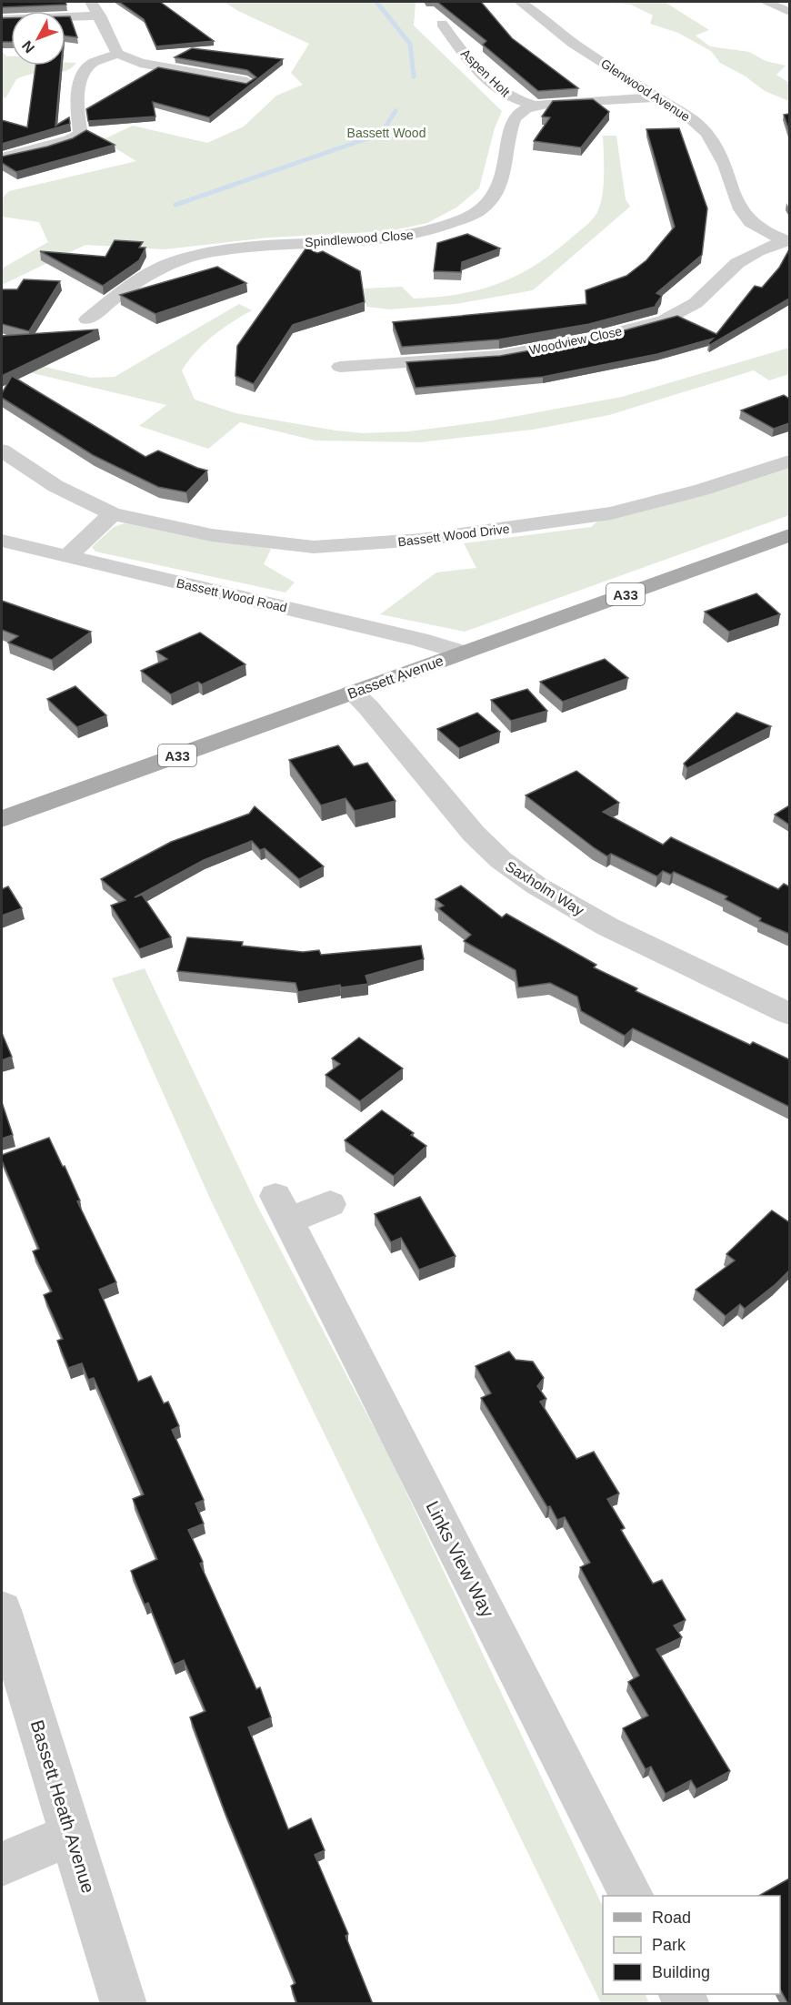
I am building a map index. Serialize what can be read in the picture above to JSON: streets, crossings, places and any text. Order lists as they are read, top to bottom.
{
  "streets": {
    "main road": ["A33", "Bassett Avenue"],
    "street": [
      "Aspen Holt",
      "Glenwood Avenue",
      "Spindlewood Close",
      "Woodview Close",
      "Bassett Wood Drive",
      "Bassett Wood Road",
      "Saxholm Way",
      "Links View Way",
      "Bassett Heath Avenue"
    ]
  },
  "crossings": [
    ["Aspen Holt", "Spindlewood Close"],
    ["Glenwood Avenue", "Woodview Close"],
    ["Bassett Wood Road", "Bassett Avenue"],
    ["Bassett Avenue", "Saxholm Way"]
  ],
  "parks": ["Bassett Wood"],
  "legend": ["Road", "Park", "Building"],
  "north": "bottom left"
}
